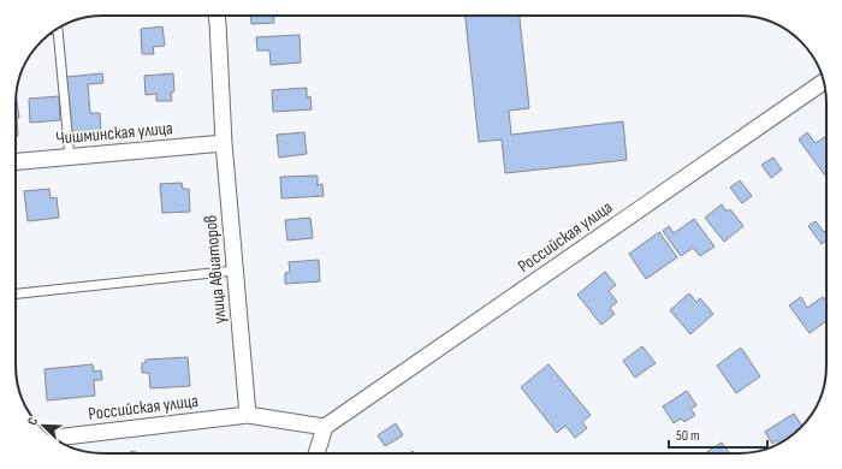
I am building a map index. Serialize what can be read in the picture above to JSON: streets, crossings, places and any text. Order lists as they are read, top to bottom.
{
  "streets": {
    "street": ["Чишминская улица", "Российская улица", "улица Авиаторов"]
  },
  "crossings": [
    ["Чишминская улица", "улица Авиаторов"],
    ["Российская улица", "улица Авиаторов"]
  ],
  "scale_bar": "50 m",
  "north": "top left"
}
